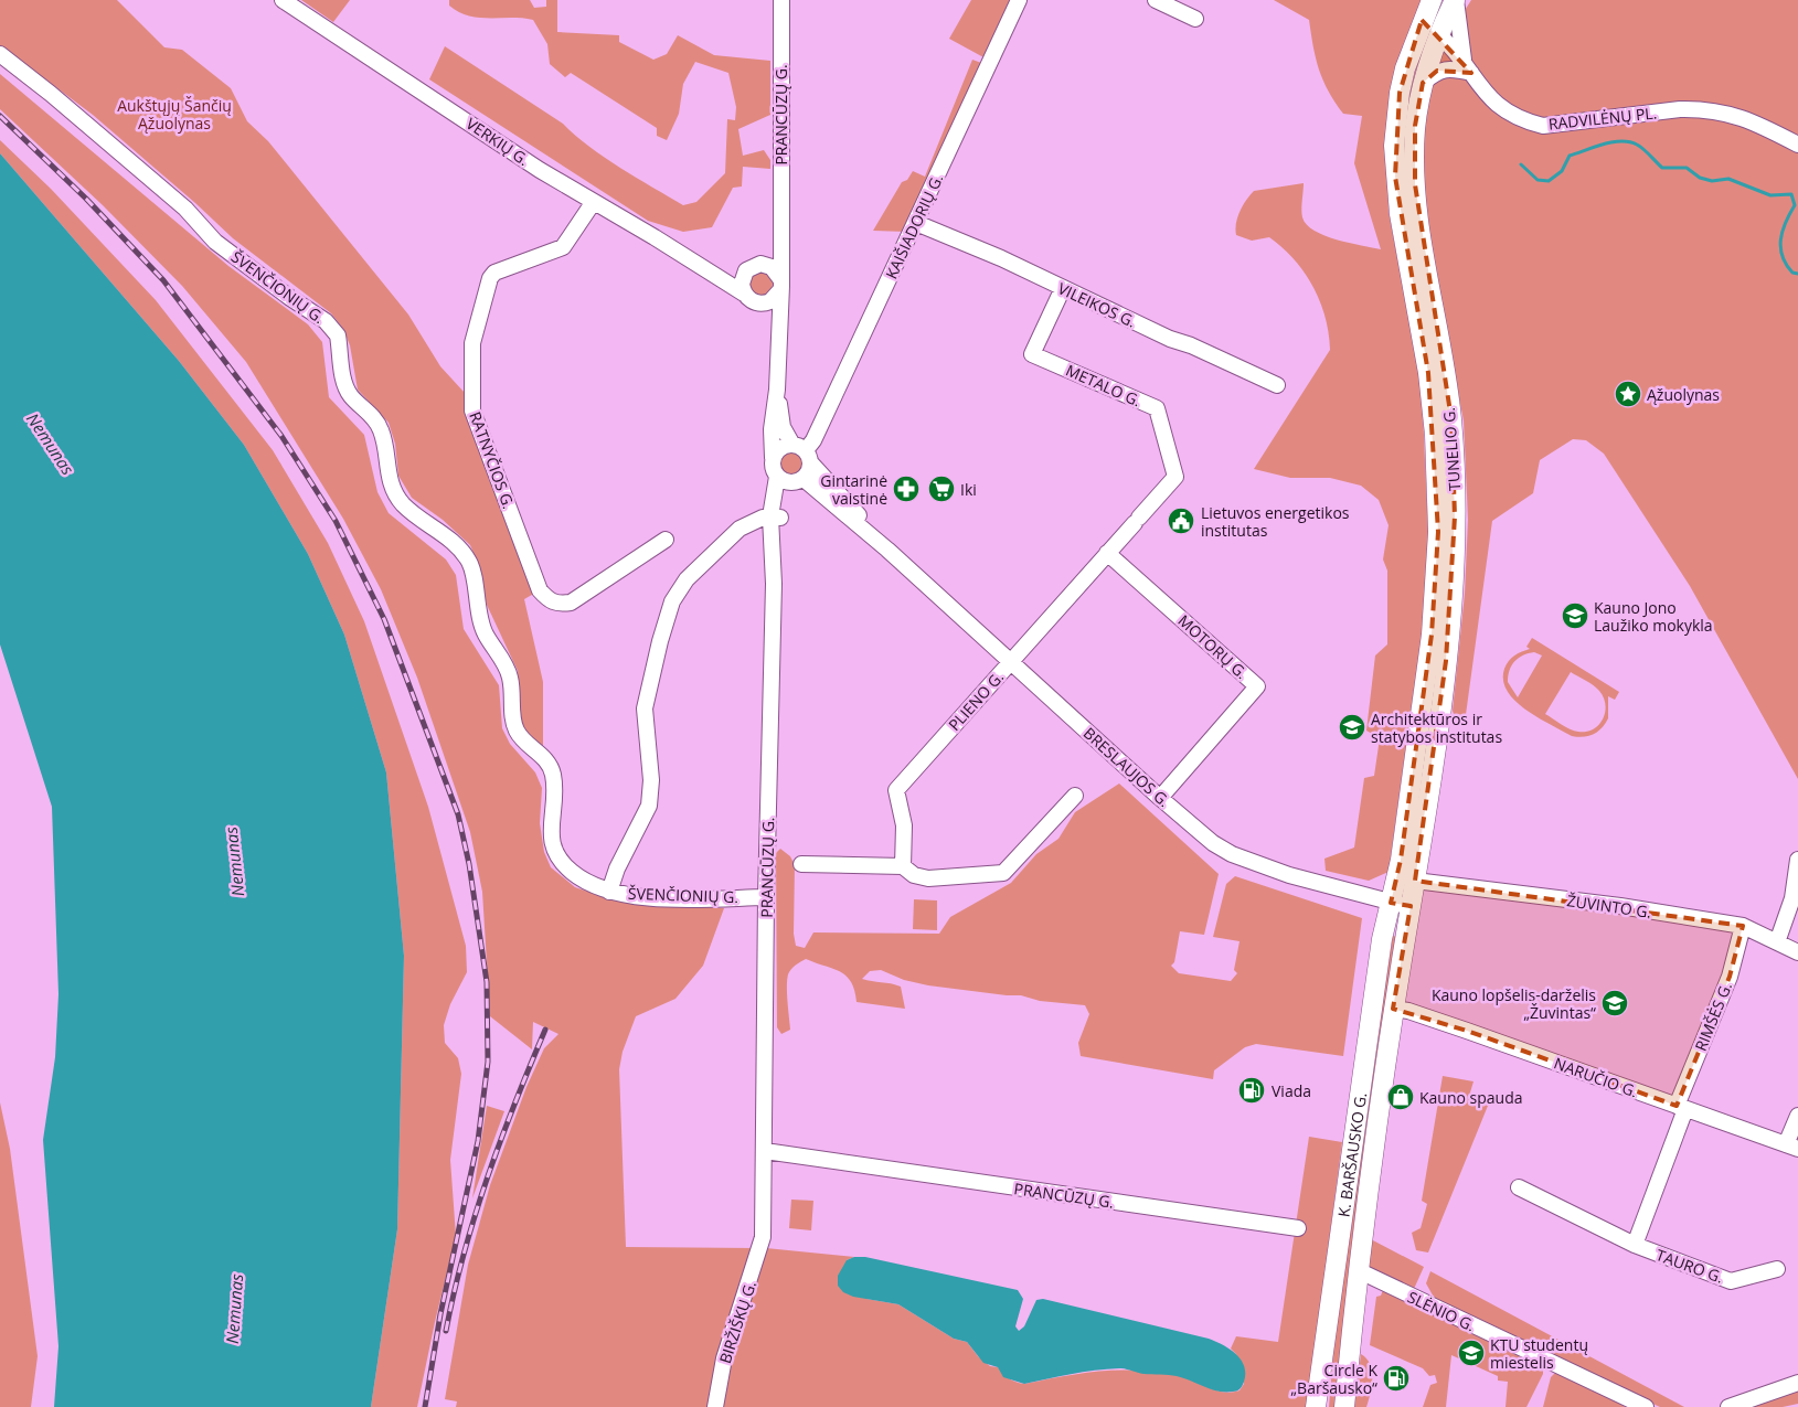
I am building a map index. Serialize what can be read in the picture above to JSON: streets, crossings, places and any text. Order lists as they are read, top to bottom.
{
  "streets": {
    "main road": ["TUNELIO G.", "K. BARŠAUSKO G."],
    "street": [
      "PRANCŪZŲ G.",
      "RADVILĖNŲ PL.",
      "VERKIŲ G.",
      "KAIŠIADORIŲ G.",
      "ŠVENČIONIŲ G.",
      "VILEIKOS G.",
      "METALO G.",
      "RATNYČIOS G.",
      "MOTORŲ G.",
      "PLIENO G.",
      "BRESLAUJOS G.",
      "ŽUVINTO G.",
      "RIMŠĖS G.",
      "NARUČIO G.",
      "TAURO G.",
      "SLĖNIO G.",
      "BIRŽIŠKŲ G."
    ]
  },
  "crossings": [
    ["PRANCŪZŲ G.", "VERKIŲ G."],
    ["PRANCŪZŲ G.", "KAIŠIADORIŲ G."],
    ["PRANCŪZŲ G.", "ŠVENČIONIŲ G."],
    ["PRANCŪZŲ G.", "BRESLAUJOS G."],
    ["PRANCŪZŲ G.", "BIRŽIŠKŲ G."],
    ["RADVILĖNŲ PL.", "TUNELIO G."],
    ["VERKIŲ G.", "RATNYČIOS G."],
    ["KAIŠIADORIŲ G.", "VILEIKOS G."],
    ["KAIŠIADORIŲ G.", "BRESLAUJOS G."],
    ["VILEIKOS G.", "METALO G."],
    ["METALO G.", "MOTORŲ G."],
    ["METALO G.", "PLIENO G."],
    ["TUNELIO G.", "BRESLAUJOS G."],
    ["TUNELIO G.", "ŽUVINTO G."],
    ["TUNELIO G.", "K. BARŠAUSKO G."],
    ["MOTORŲ G.", "PLIENO G."],
    ["MOTORŲ G.", "BRESLAUJOS G."],
    ["PLIENO G.", "BRESLAUJOS G."],
    ["BRESLAUJOS G.", "K. BARŠAUSKO G."],
    ["ŽUVINTO G.", "RIMŠĖS G."],
    ["RIMŠĖS G.", "NARUČIO G."],
    ["NARUČIO G.", "K. BARŠAUSKO G."],
    ["K. BARŠAUSKO G.", "SLĖNIO G."]
  ],
  "water": ["Nemunas"],
  "parks": ["Aukštųjų Šančių Ąžuolynas"],
  "places": {
    "place": ["Ąžuolynas"],
    "pharmacy": ["Gintarinė vaistinė"],
    "supermarket": ["Iki"],
    "public building": ["Lietuvos energetikos institutas"],
    "school or university": [
      "Kauno Jono Laužiko mokykla",
      "Architektūros ir statybos institutas",
      "Kauno lopšelis-darželis „Žuvintas“",
      "KTU studentų miestelis"
    ],
    "fuel station": ["Viada", "Circle K „Baršausko“"],
    "shop": ["Kauno spauda"]
  }
}
